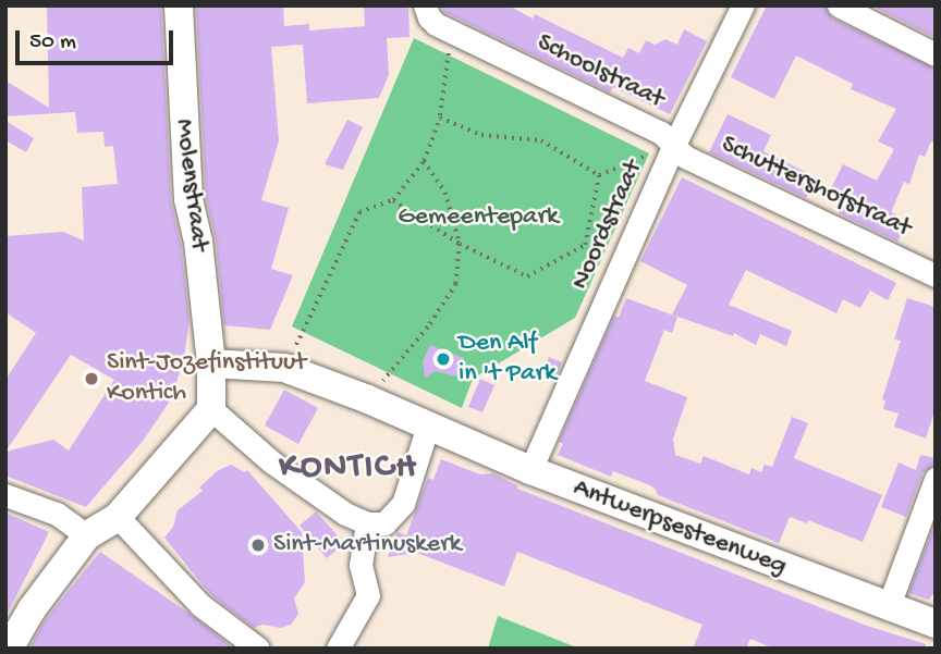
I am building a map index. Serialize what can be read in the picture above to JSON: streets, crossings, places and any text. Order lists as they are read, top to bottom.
{
  "streets": {
    "street": [
      "Schoolstraat",
      "Molenstraat",
      "Schuttershofstraat",
      "Noordstraat",
      "Antwerpsesteenweg"
    ]
  },
  "crossings": [
    ["Schoolstraat", "Schuttershofstraat"],
    ["Schoolstraat", "Noordstraat"],
    ["Molenstraat", "Antwerpsesteenweg"],
    ["Schuttershofstraat", "Noordstraat"],
    ["Noordstraat", "Antwerpsesteenweg"]
  ],
  "districts": ["KONTICH"],
  "parks": ["Gemeentepark"],
  "places": ["Den Alf in 't Park", "Sint-Jozefinstituut Kontich", "Sint-Martinuskerk"],
  "scale_bar": "50 m"
}
